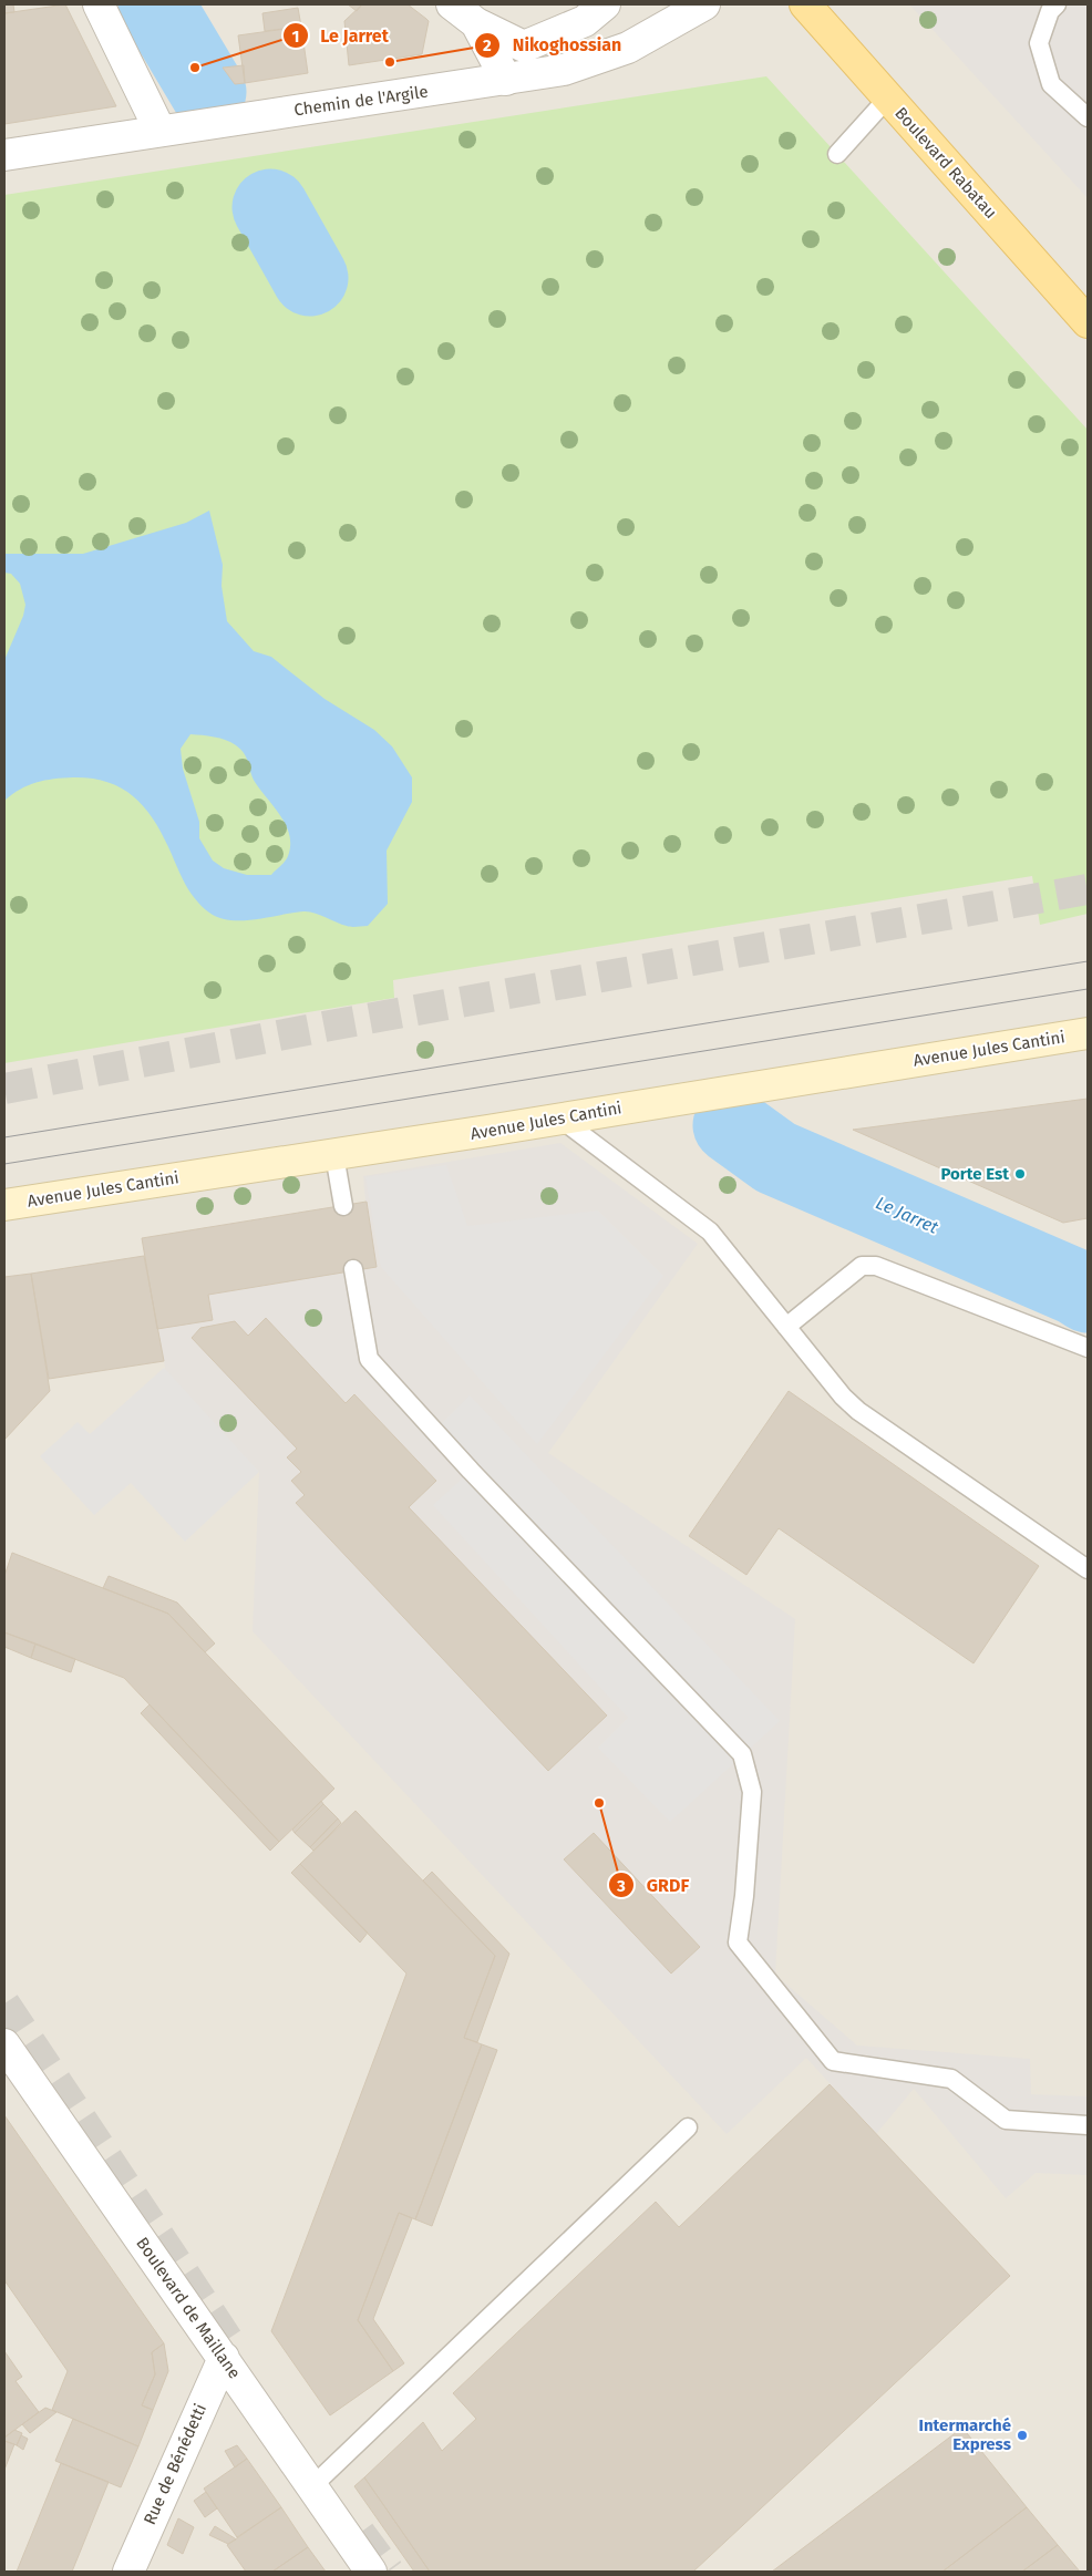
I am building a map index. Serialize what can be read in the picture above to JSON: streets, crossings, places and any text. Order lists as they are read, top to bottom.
{
  "streets": {
    "main road": ["Boulevard Rabatau", "Avenue Jules Cantini"],
    "street": ["Chemin de l'Argile", "Boulevard de Maillane", "Rue de Bénédetti"]
  },
  "crossings": [
    ["Boulevard de Maillane", "Rue de Bénédetti"]
  ],
  "water": ["Le Jarret"],
  "places": [
    "Nikoghossian",
    "Le Jarret",
    "Porte Est",
    "GRDF",
    "Intermarché Express"
  ]
}
